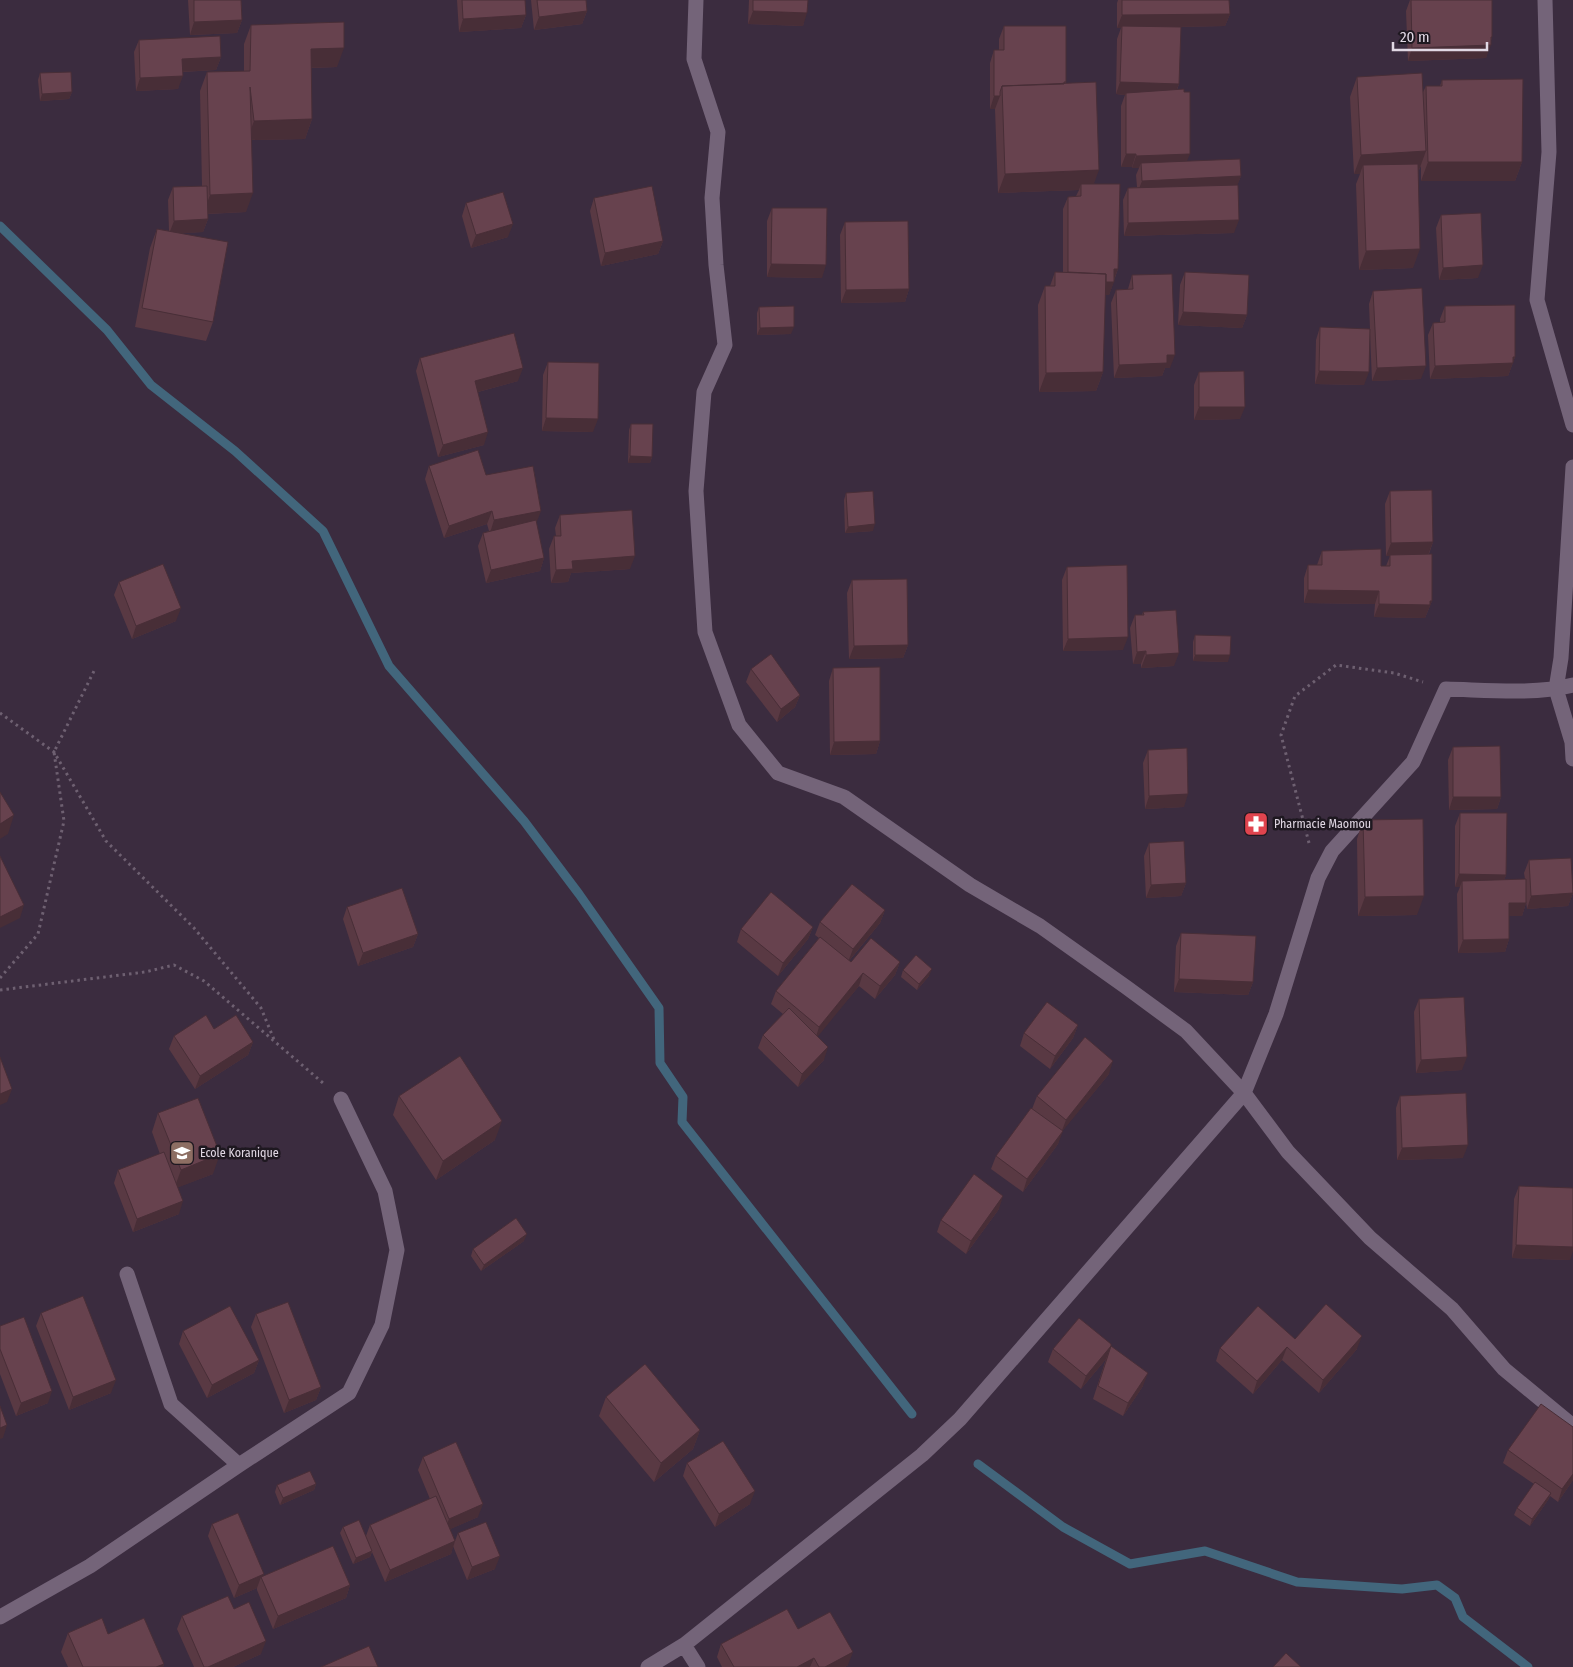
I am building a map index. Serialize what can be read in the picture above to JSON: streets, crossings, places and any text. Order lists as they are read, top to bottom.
{
  "places": {
    "pharmacy": ["Pharmacie Maomou"],
    "school or university": ["Ecole Koranique"]
  },
  "scale_bar": "20 m"
}
